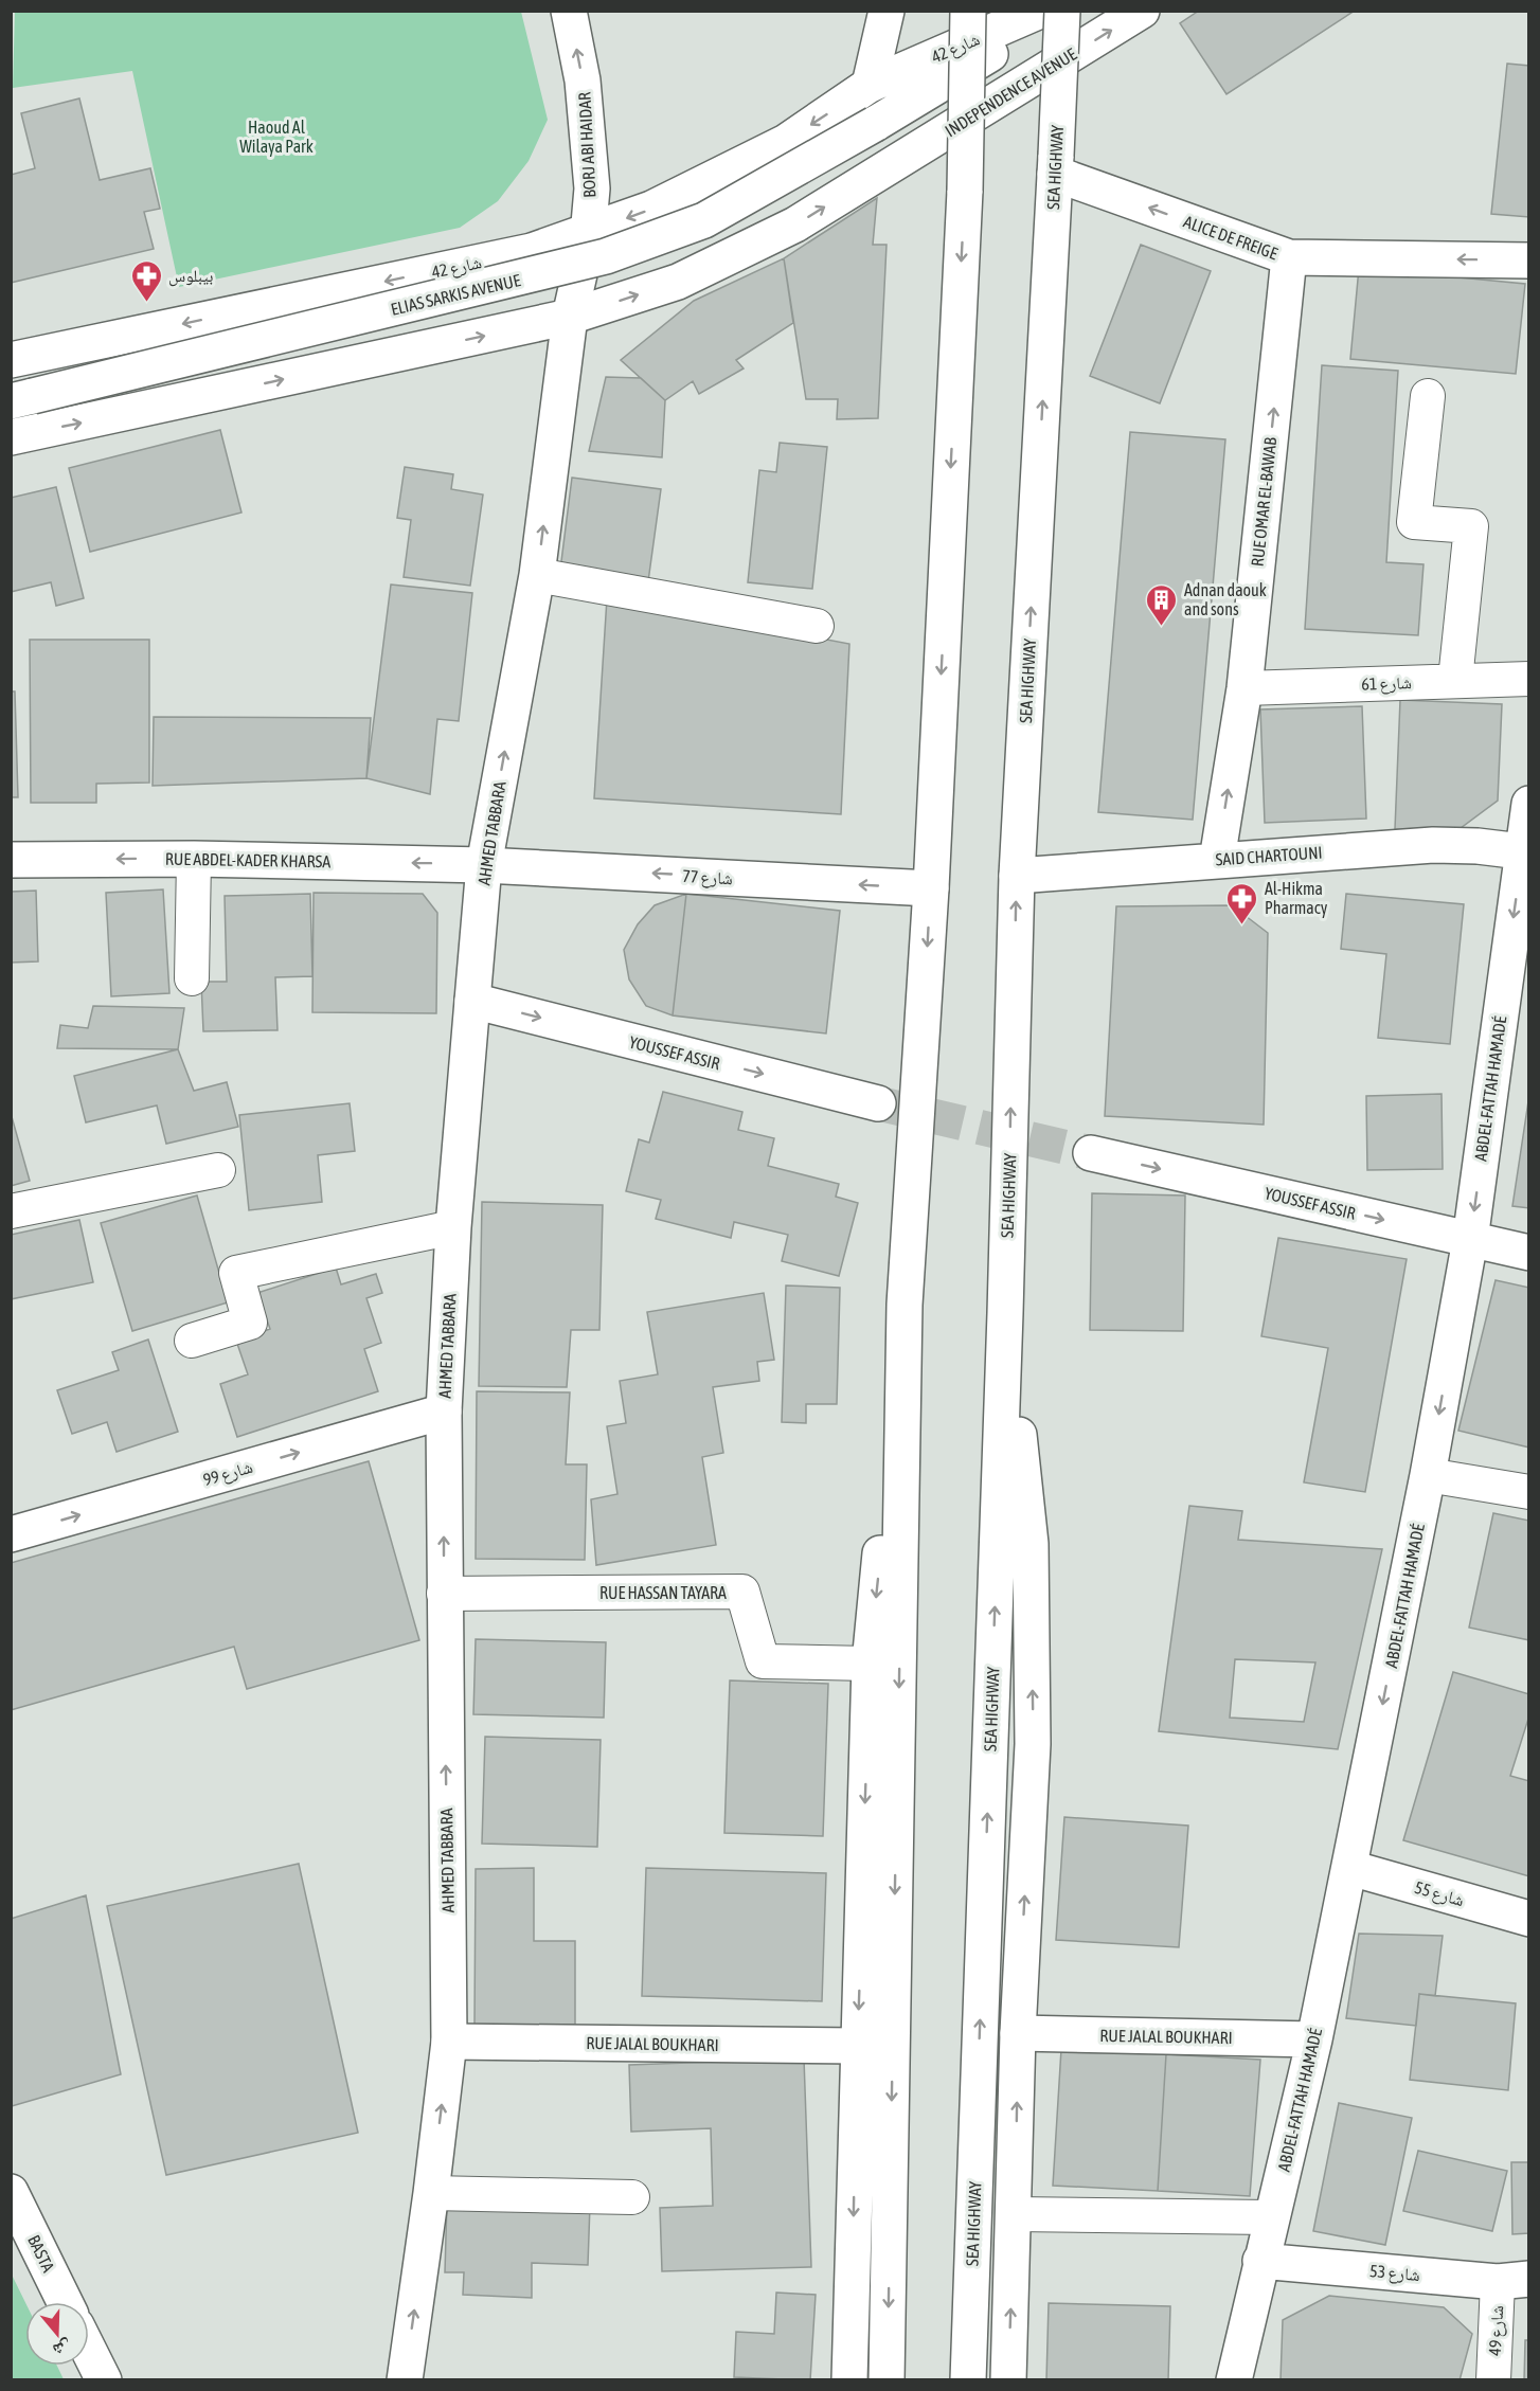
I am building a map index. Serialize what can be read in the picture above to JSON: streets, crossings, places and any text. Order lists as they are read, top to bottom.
{
  "streets": {
    "main road": [
      "شارع 42",
      "INDEPENDENCE AVENUE",
      "BORJ ABI HAIDAR",
      "SEA HIGHWAY",
      "ALICE DE FREIGE",
      "ELIAS SARKIS AVENUE",
      "RUE OMAR EL-BAWAB",
      "AHMED TABBARA",
      "SAID CHARTOUNI",
      "RUE ABDEL-KADER KHARSA",
      "شارع 77",
      "YOUSSEF ASSIR",
      "ABDEL-FATTAH HAMADÉ",
      "شارع 99",
      "شارع 55",
      "RUE JALAL BOUKHARI",
      "BASTA",
      "شارع 53"
    ],
    "street": ["شارع 61", "RUE HASSAN TAYARA", "شارع 49"]
  },
  "crossings": [
    ["شارع 42", "BORJ ABI HAIDAR"],
    ["شارع 42", "SEA HIGHWAY"],
    ["شارع 42", "ELIAS SARKIS AVENUE"],
    ["INDEPENDENCE AVENUE", "BORJ ABI HAIDAR"],
    ["INDEPENDENCE AVENUE", "AHMED TABBARA"],
    ["BORJ ABI HAIDAR", "AHMED TABBARA"],
    ["SEA HIGHWAY", "ALICE DE FREIGE"],
    ["SEA HIGHWAY", "ELIAS SARKIS AVENUE"],
    ["SEA HIGHWAY", "SAID CHARTOUNI"],
    ["ALICE DE FREIGE", "RUE OMAR EL-BAWAB"],
    ["RUE OMAR EL-BAWAB", "شارع 61"],
    ["RUE OMAR EL-BAWAB", "SAID CHARTOUNI"],
    ["AHMED TABBARA", "RUE ABDEL-KADER KHARSA"],
    ["AHMED TABBARA", "شارع 77"],
    ["AHMED TABBARA", "YOUSSEF ASSIR"],
    ["AHMED TABBARA", "شارع 99"],
    ["AHMED TABBARA", "RUE HASSAN TAYARA"],
    ["AHMED TABBARA", "RUE JALAL BOUKHARI"],
    ["SAID CHARTOUNI", "ABDEL-FATTAH HAMADÉ"],
    ["RUE ABDEL-KADER KHARSA", "شارع 77"],
    ["YOUSSEF ASSIR", "ABDEL-FATTAH HAMADÉ"],
    ["ABDEL-FATTAH HAMADÉ", "شارع 55"],
    ["ABDEL-FATTAH HAMADÉ", "RUE JALAL BOUKHARI"],
    ["ABDEL-FATTAH HAMADÉ", "شارع 53"],
    ["شارع 53", "شارع 49"]
  ],
  "one_way": [
    "INDEPENDENCE AVENUE",
    "ALICE DE FREIGE",
    "AHMED TABBARA",
    "RUE ABDEL-KADER KHARSA",
    "شارع 77",
    "YOUSSEF ASSIR",
    "ABDEL-FATTAH HAMADÉ",
    "شارع 99"
  ],
  "parks": ["Haoud Al Wilaya Park"],
  "places": {
    "pharmacy": ["بيبلوس", "Al-Hikma Pharmacy"],
    "building": ["Adnan daouk and sons"]
  },
  "north": "bottom"
}
